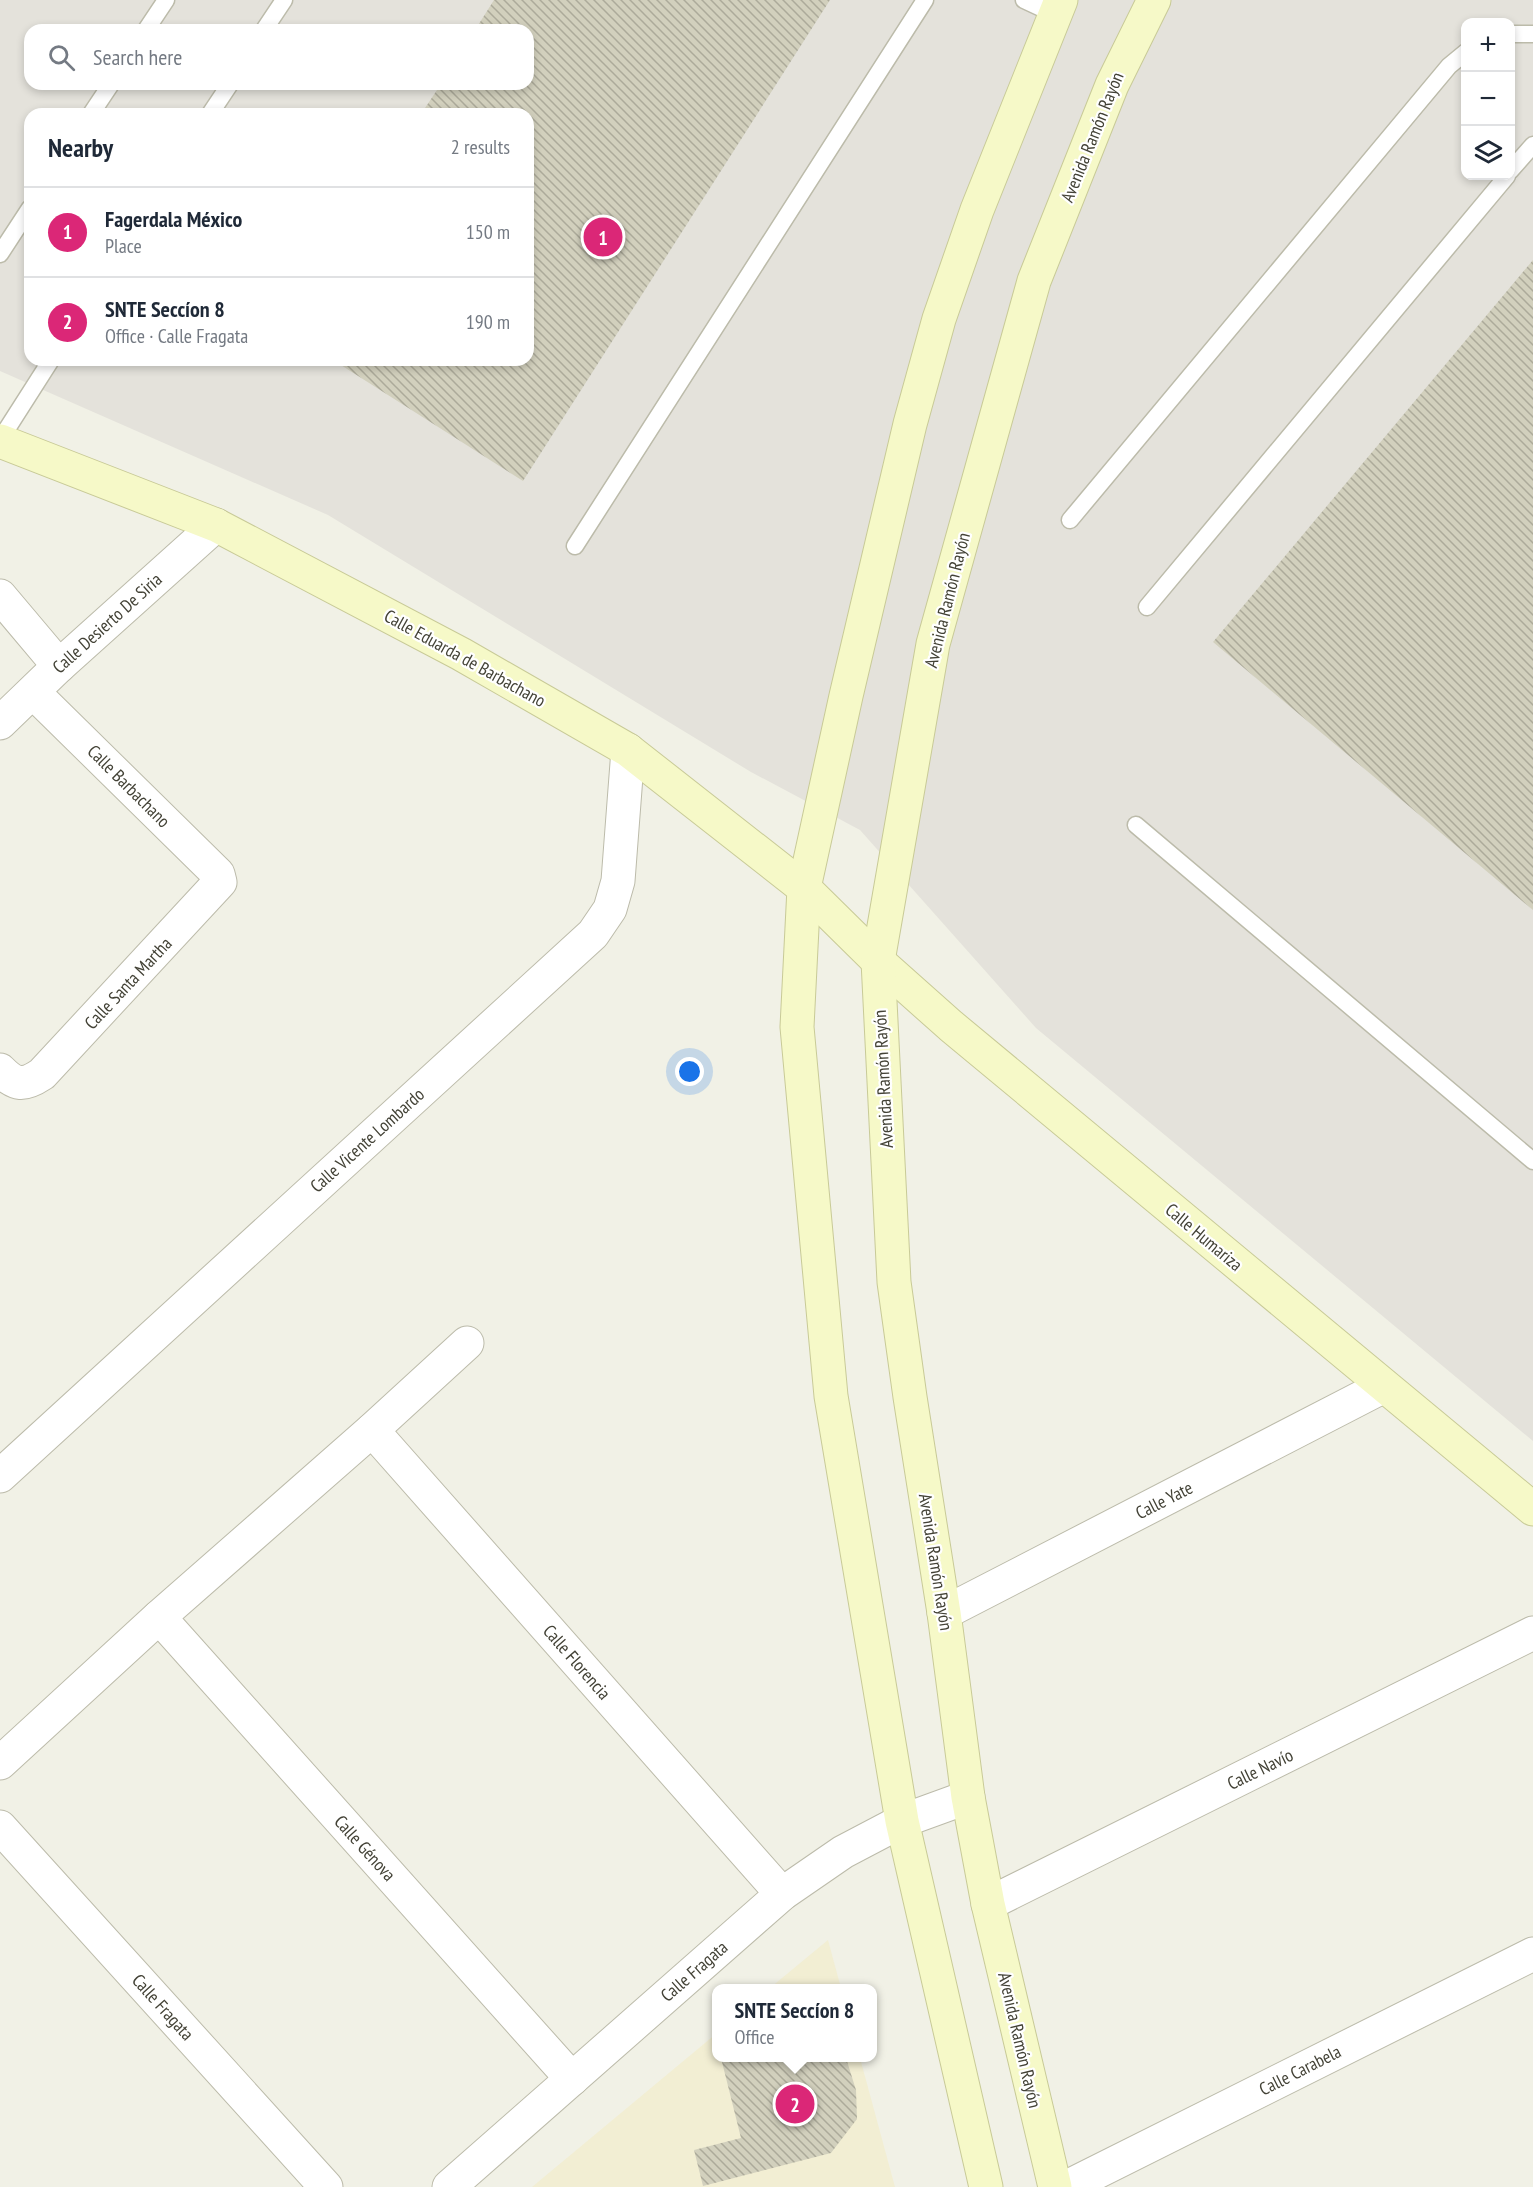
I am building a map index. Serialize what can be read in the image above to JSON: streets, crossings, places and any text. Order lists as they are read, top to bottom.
{
  "streets": {
    "main road": ["Avenida Ramón Rayón", "Calle Eduarda de Barbachano", "Calle Humariza"],
    "street": [
      "Calle Desierto De Siria",
      "Calle Barbachano",
      "Calle Santa Martha",
      "Calle Vicente Lombardo",
      "Calle Yate",
      "Calle Florencia",
      "Calle Navío",
      "Calle Génova",
      "Calle Fragata",
      "Calle Carabela"
    ]
  },
  "crossings": [
    ["Avenida Ramón Rayón", "Calle Eduarda de Barbachano"],
    ["Avenida Ramón Rayón", "Calle Humariza"],
    ["Avenida Ramón Rayón", "Calle Yate"],
    ["Avenida Ramón Rayón", "Calle Navío"],
    ["Avenida Ramón Rayón", "Calle Fragata"],
    ["Calle Desierto De Siria", "Calle Eduarda de Barbachano"],
    ["Calle Desierto De Siria", "Calle Barbachano"],
    ["Calle Eduarda de Barbachano", "Calle Vicente Lombardo"],
    ["Calle Eduarda de Barbachano", "Calle Humariza"],
    ["Calle Barbachano", "Calle Santa Martha"],
    ["Calle Humariza", "Calle Yate"],
    ["Calle Florencia", "Calle Fragata"],
    ["Calle Génova", "Calle Fragata"]
  ],
  "page": {
    "map_buttons": ["+", "−"],
    "search": "Search here",
    "heading": ["Nearby", "2 results"],
    "list": [
      {
        "mark": "1",
        "name": "Fagerdala México",
        "note": "Place",
        "value": "150 m"
      },
      {
        "mark": "2",
        "name": "SNTE Seccíon 8",
        "note": "Office · Calle Fragata",
        "value": "190 m"
      }
    ],
    "pins": ["1", "2"],
    "popup": ["SNTE Seccíon 8", "Office"]
  }
}
